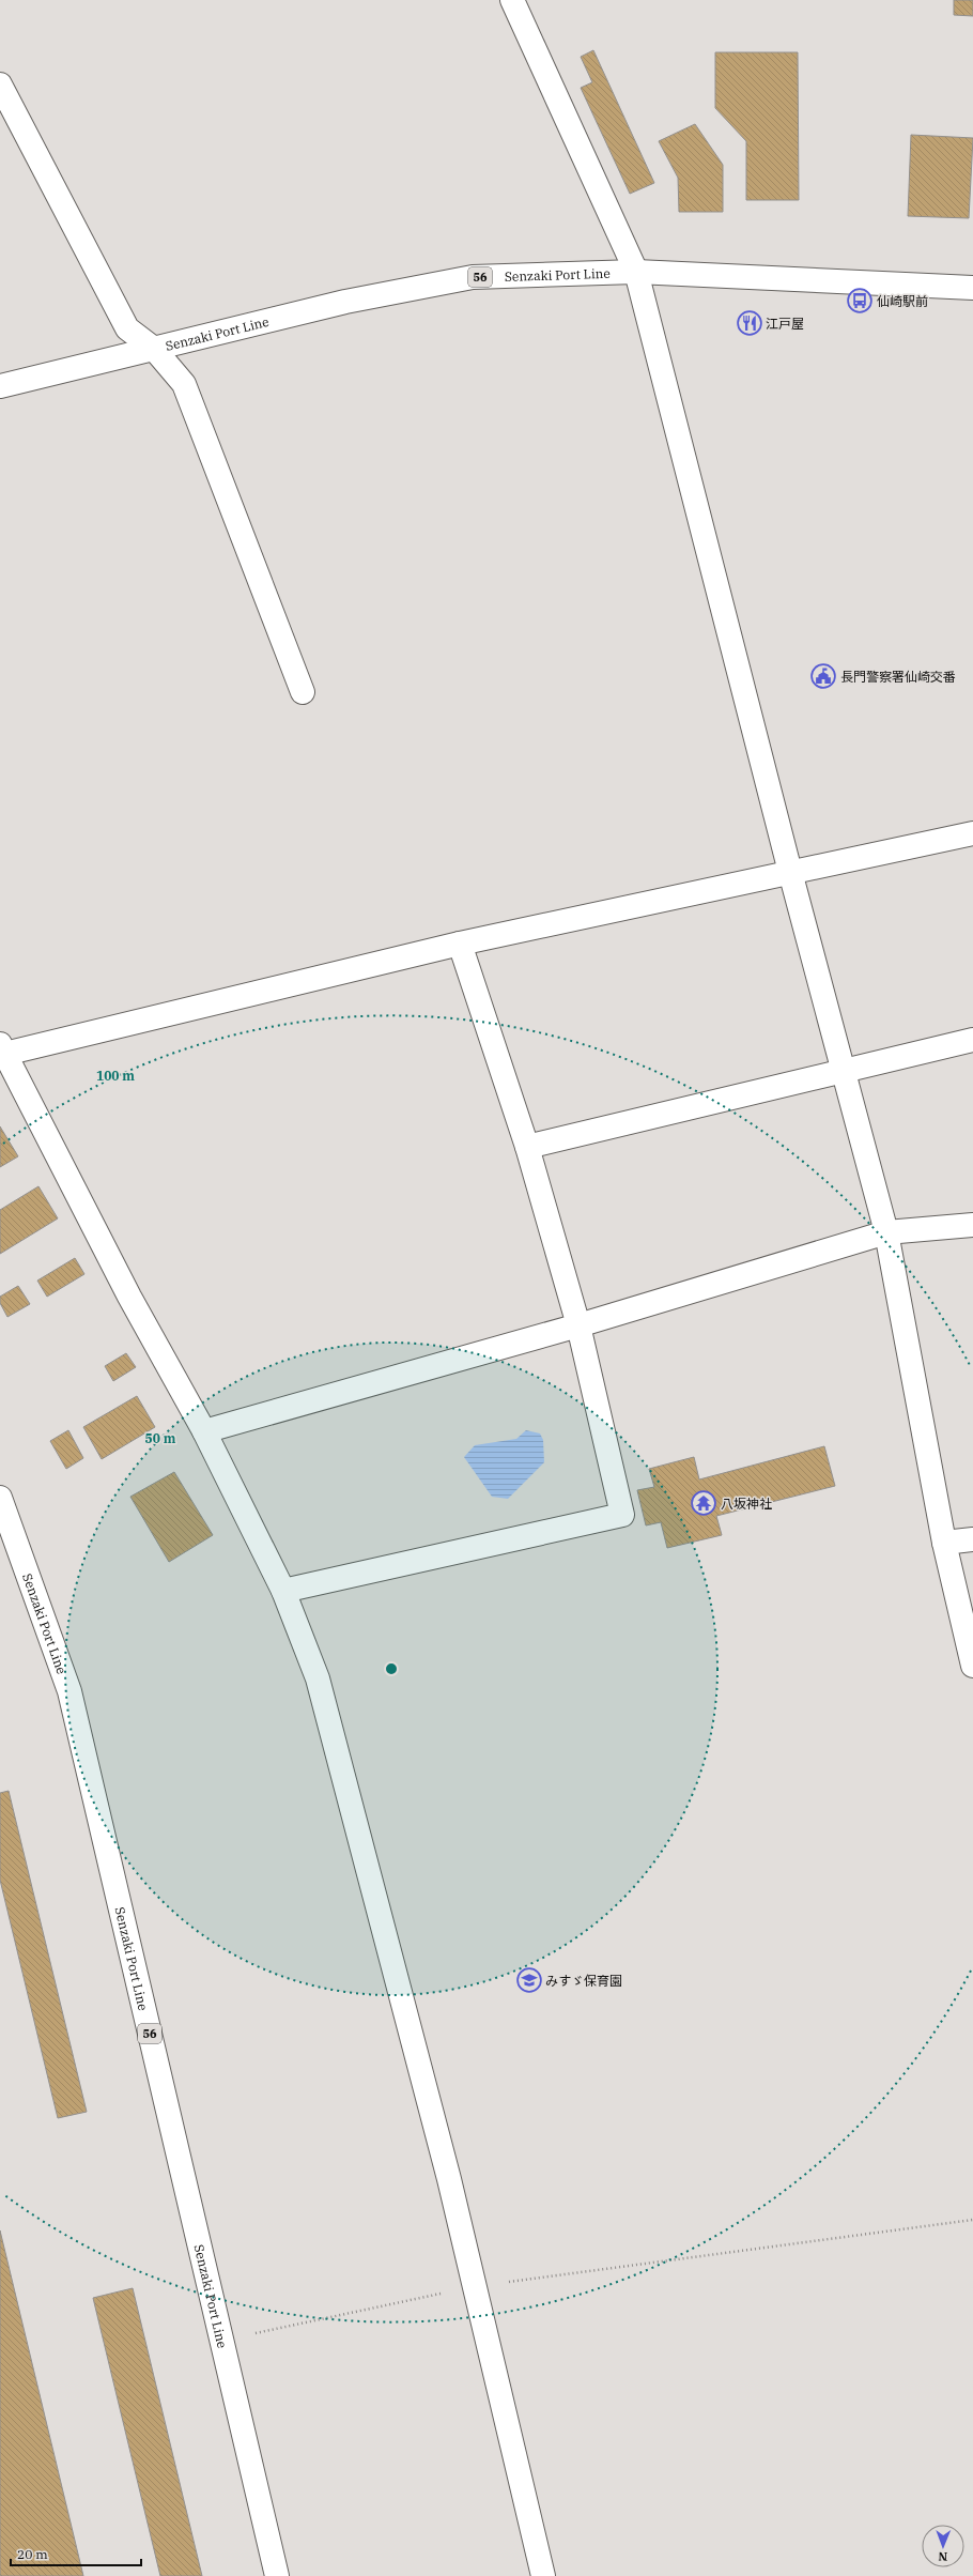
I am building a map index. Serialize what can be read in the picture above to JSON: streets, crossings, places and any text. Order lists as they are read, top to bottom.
{
  "streets": {
    "street": ["Senzaki Port Line", "56"]
  },
  "places": {
    "bus stop": ["仙崎駅前"],
    "restaurant": ["江戸屋"],
    "public building": ["長門警察署仙崎交番"],
    "temple": ["八坂神社"],
    "school or university": ["みすゞ保育園"]
  },
  "scale_bar": "20 m",
  "north": "bottom",
  "rings": ["100 m", "50 m"]
}
